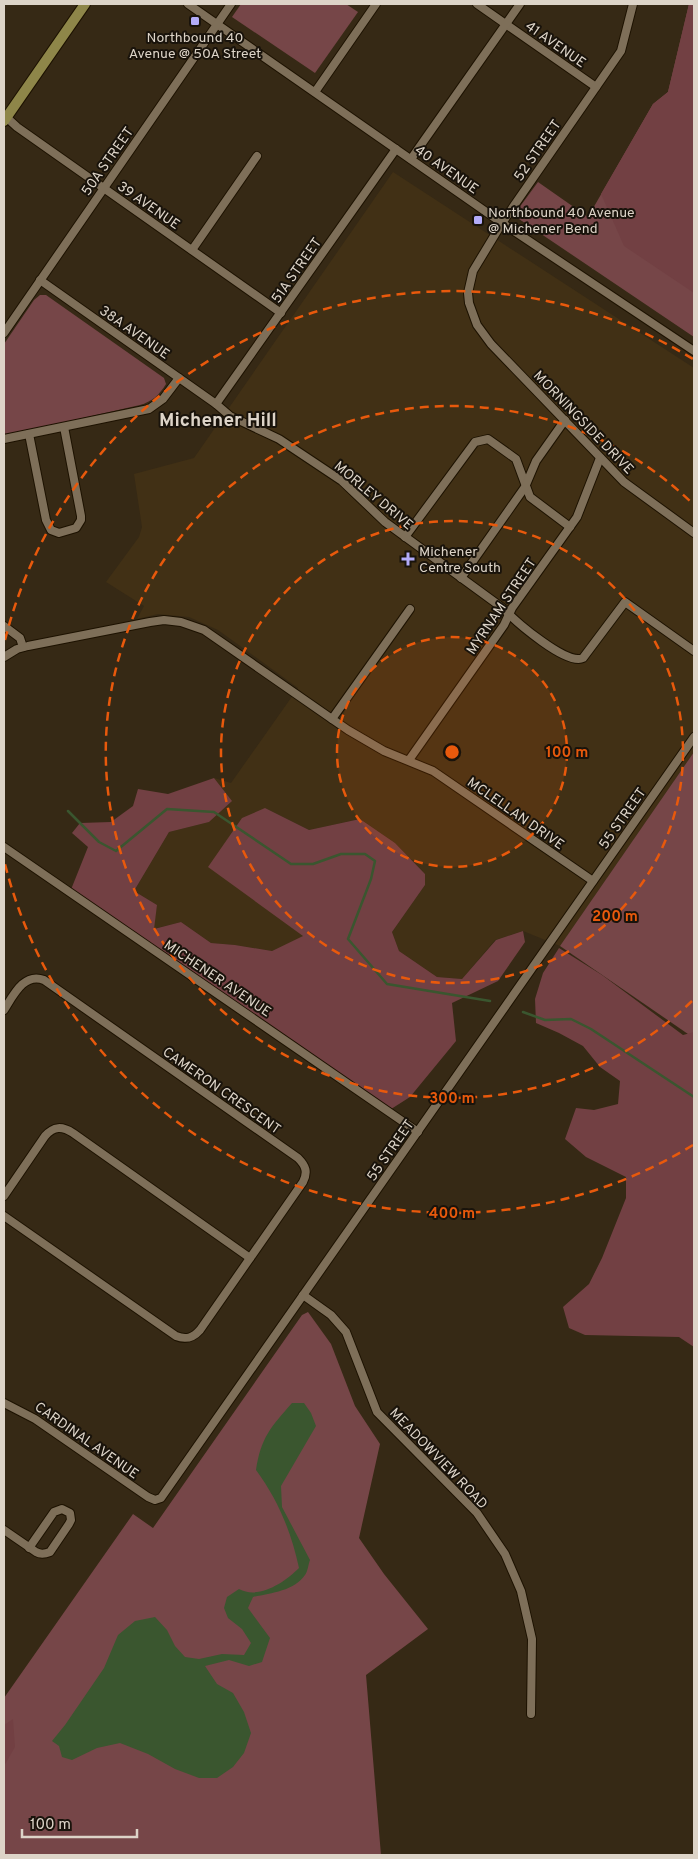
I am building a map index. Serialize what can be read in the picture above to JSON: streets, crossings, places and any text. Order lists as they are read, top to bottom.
{
  "streets": {
    "street": [
      "41 AVENUE",
      "52 STREET",
      "50A STREET",
      "40 AVENUE",
      "39 AVENUE",
      "51A STREET",
      "38A AVENUE",
      "MORNINGSIDE DRIVE",
      "MORLEY DRIVE",
      "MYRNAM STREET",
      "MCLELLAN DRIVE",
      "55 STREET",
      "MICHENER AVENUE",
      "CAMERON CRESCENT",
      "CARDINAL AVENUE",
      "MEADOWVIEW ROAD"
    ]
  },
  "crossings": [
    ["41 AVENUE", "52 STREET"],
    ["52 STREET", "40 AVENUE"],
    ["52 STREET", "MORNINGSIDE DRIVE"],
    ["50A STREET", "40 AVENUE"],
    ["50A STREET", "39 AVENUE"],
    ["50A STREET", "38A AVENUE"],
    ["40 AVENUE", "51A STREET"],
    ["39 AVENUE", "51A STREET"],
    ["51A STREET", "38A AVENUE"],
    ["51A STREET", "MORLEY DRIVE"],
    ["38A AVENUE", "MORLEY DRIVE"],
    ["MORNINGSIDE DRIVE", "MYRNAM STREET"],
    ["MORLEY DRIVE", "MYRNAM STREET"],
    ["MYRNAM STREET", "MCLELLAN DRIVE"],
    ["MCLELLAN DRIVE", "55 STREET"],
    ["55 STREET", "MICHENER AVENUE"],
    ["55 STREET", "CARDINAL AVENUE"],
    ["55 STREET", "MEADOWVIEW ROAD"]
  ],
  "districts": ["Michener Hill"],
  "places": {
    "transit": ["Northbound 40 Avenue @ 50A Street", "Northbound 40 Avenue @ Michener Bend"],
    "health": ["Michener Centre South"]
  },
  "scale_bar": "100 m",
  "rings": [
    "100 m",
    "200 m",
    "300 m",
    "400 m"
  ]
}
